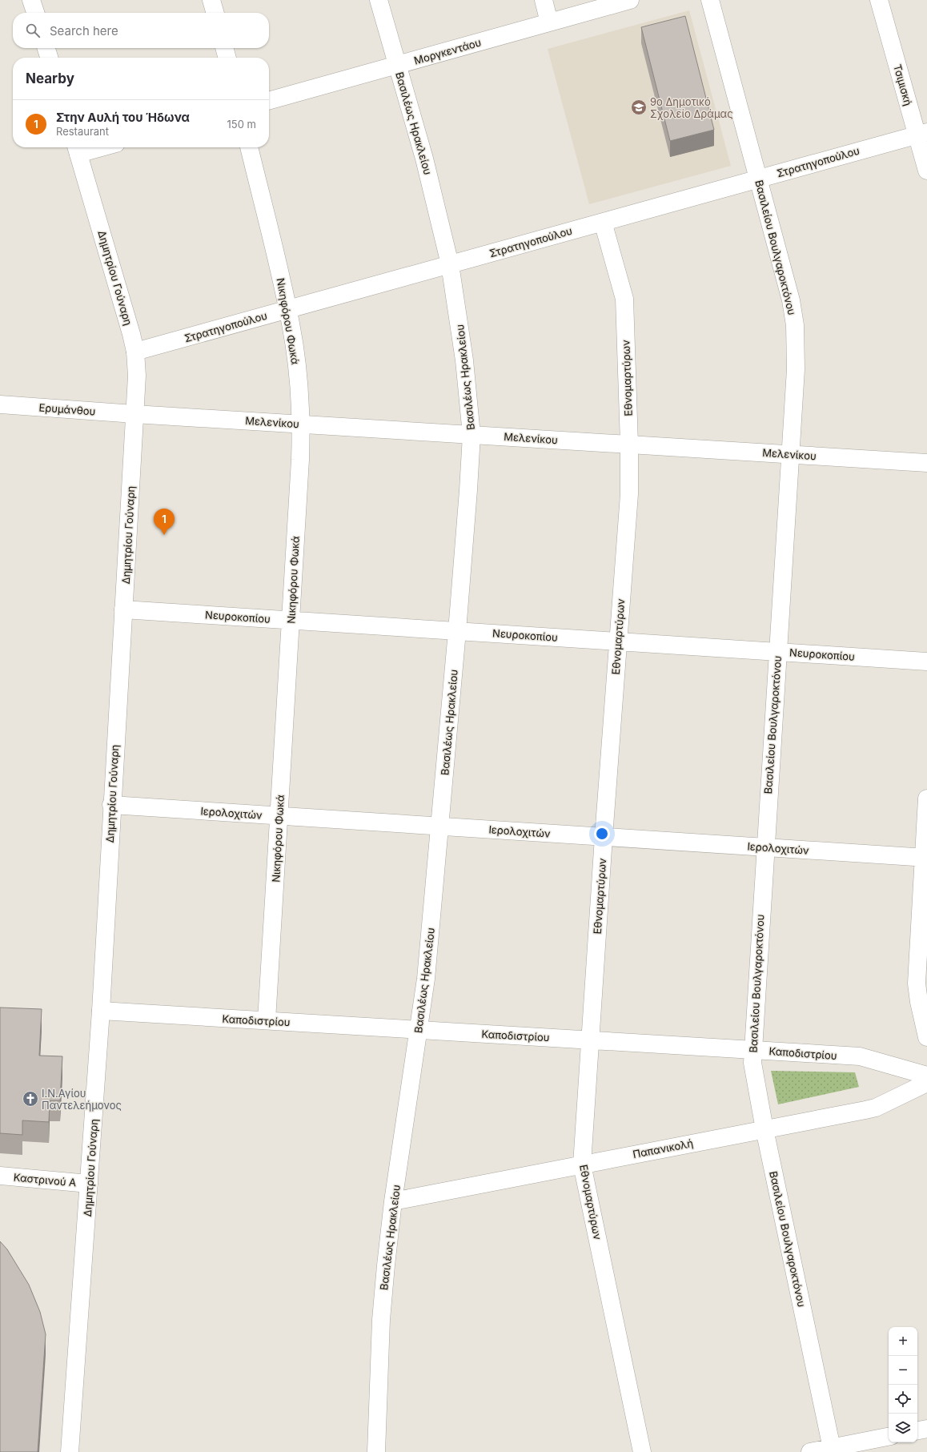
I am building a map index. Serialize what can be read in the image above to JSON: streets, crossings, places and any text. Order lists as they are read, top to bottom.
{
  "streets": {
    "street": [
      "Μοργκεντάου",
      "Τσιμισκή",
      "Βασιλέως Ηρακλείου",
      "Στρατηγοπούλου",
      "Βασιλείου Βουλγαροκτόνου",
      "Δημητρίου Γούναρη",
      "Νικηφόρου Φωκά",
      "Εθνομαρτύρων",
      "Ερυμάνθου",
      "Μελενίκου",
      "Νευροκοπίου",
      "Ιερολοχιτών",
      "Καποδιστρίου",
      "Παπανικολή",
      "Καστρινού Α"
    ]
  },
  "crossings": [
    ["Μοργκεντάου", "Βασιλέως Ηρακλείου"],
    ["Τσιμισκή", "Στρατηγοπούλου"],
    ["Βασιλέως Ηρακλείου", "Στρατηγοπούλου"],
    ["Βασιλέως Ηρακλείου", "Μελενίκου"],
    ["Βασιλέως Ηρακλείου", "Νευροκοπίου"],
    ["Βασιλέως Ηρακλείου", "Ιερολοχιτών"],
    ["Βασιλέως Ηρακλείου", "Καποδιστρίου"],
    ["Βασιλέως Ηρακλείου", "Παπανικολή"],
    ["Στρατηγοπούλου", "Βασιλείου Βουλγαροκτόνου"],
    ["Στρατηγοπούλου", "Δημητρίου Γούναρη"],
    ["Στρατηγοπούλου", "Νικηφόρου Φωκά"],
    ["Στρατηγοπούλου", "Εθνομαρτύρων"],
    ["Βασιλείου Βουλγαροκτόνου", "Μελενίκου"],
    ["Βασιλείου Βουλγαροκτόνου", "Νευροκοπίου"],
    ["Βασιλείου Βουλγαροκτόνου", "Ιερολοχιτών"],
    ["Βασιλείου Βουλγαροκτόνου", "Καποδιστρίου"],
    ["Βασιλείου Βουλγαροκτόνου", "Παπανικολή"],
    ["Δημητρίου Γούναρη", "Ερυμάνθου"],
    ["Δημητρίου Γούναρη", "Μελενίκου"],
    ["Δημητρίου Γούναρη", "Νευροκοπίου"],
    ["Δημητρίου Γούναρη", "Ιερολοχιτών"],
    ["Δημητρίου Γούναρη", "Καποδιστρίου"],
    ["Δημητρίου Γούναρη", "Καστρινού Α"],
    ["Νικηφόρου Φωκά", "Μελενίκου"],
    ["Νικηφόρου Φωκά", "Νευροκοπίου"],
    ["Νικηφόρου Φωκά", "Ιερολοχιτών"],
    ["Νικηφόρου Φωκά", "Καποδιστρίου"],
    ["Εθνομαρτύρων", "Μελενίκου"],
    ["Εθνομαρτύρων", "Νευροκοπίου"],
    ["Εθνομαρτύρων", "Ιερολοχιτών"],
    ["Εθνομαρτύρων", "Καποδιστρίου"],
    ["Εθνομαρτύρων", "Παπανικολή"],
    ["Ερυμάνθου", "Μελενίκου"]
  ],
  "places": {
    "school or university": ["9ο Δημοτικό Σχολείο Δράμας"],
    "church": ["Ι.Ν.Αγίου Παντελεήμονος"]
  },
  "page": {
    "search": "Search here",
    "heading": "Nearby",
    "list": [
      {
        "mark": "1",
        "name": "Στην Αυλή του Ήδωνα",
        "note": "Restaurant",
        "value": "150 m"
      }
    ],
    "pins": "1",
    "map_buttons": ["+", "−"]
  }
}
